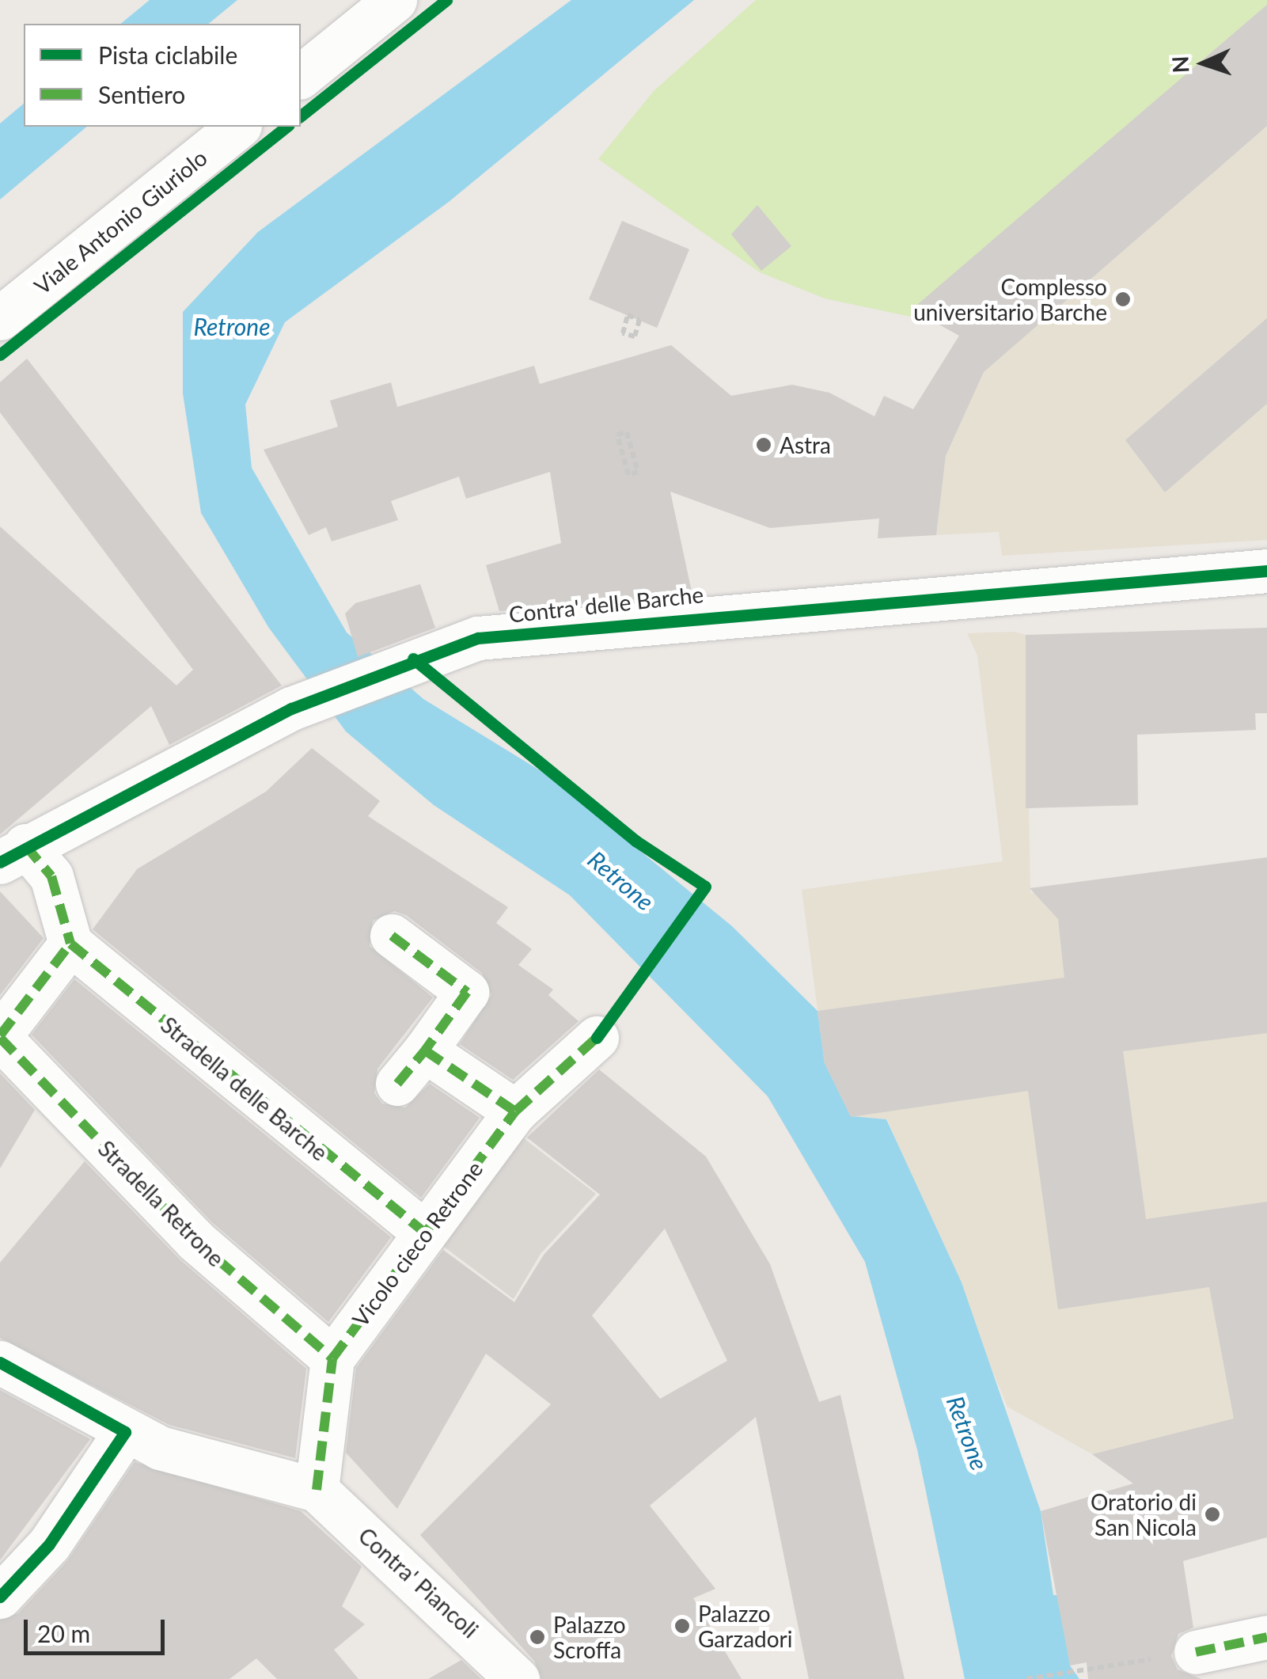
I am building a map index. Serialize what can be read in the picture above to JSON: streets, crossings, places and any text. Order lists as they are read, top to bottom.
{
  "streets": {
    "street": [
      "Viale Antonio Giuriolo",
      "Contra' delle Barche",
      "Stradella delle Barche",
      "Stradella Retrone",
      "Vicolo cieco Retrone",
      "Contra' Piancoli"
    ]
  },
  "crossings": [
    ["Contra' delle Barche", "Stradella delle Barche"],
    ["Stradella delle Barche", "Vicolo cieco Retrone"],
    ["Stradella Retrone", "Vicolo cieco Retrone"],
    ["Vicolo cieco Retrone", "Contra' Piancoli"]
  ],
  "water": ["Retrone"],
  "places": [
    "Complesso universitario Barche",
    "Astra",
    "Oratorio di San Nicola",
    "Palazzo Garzadori",
    "Palazzo Scroffa"
  ],
  "legend": ["Pista ciclabile", "Sentiero"],
  "scale_bar": "20 m",
  "north": "left"
}
